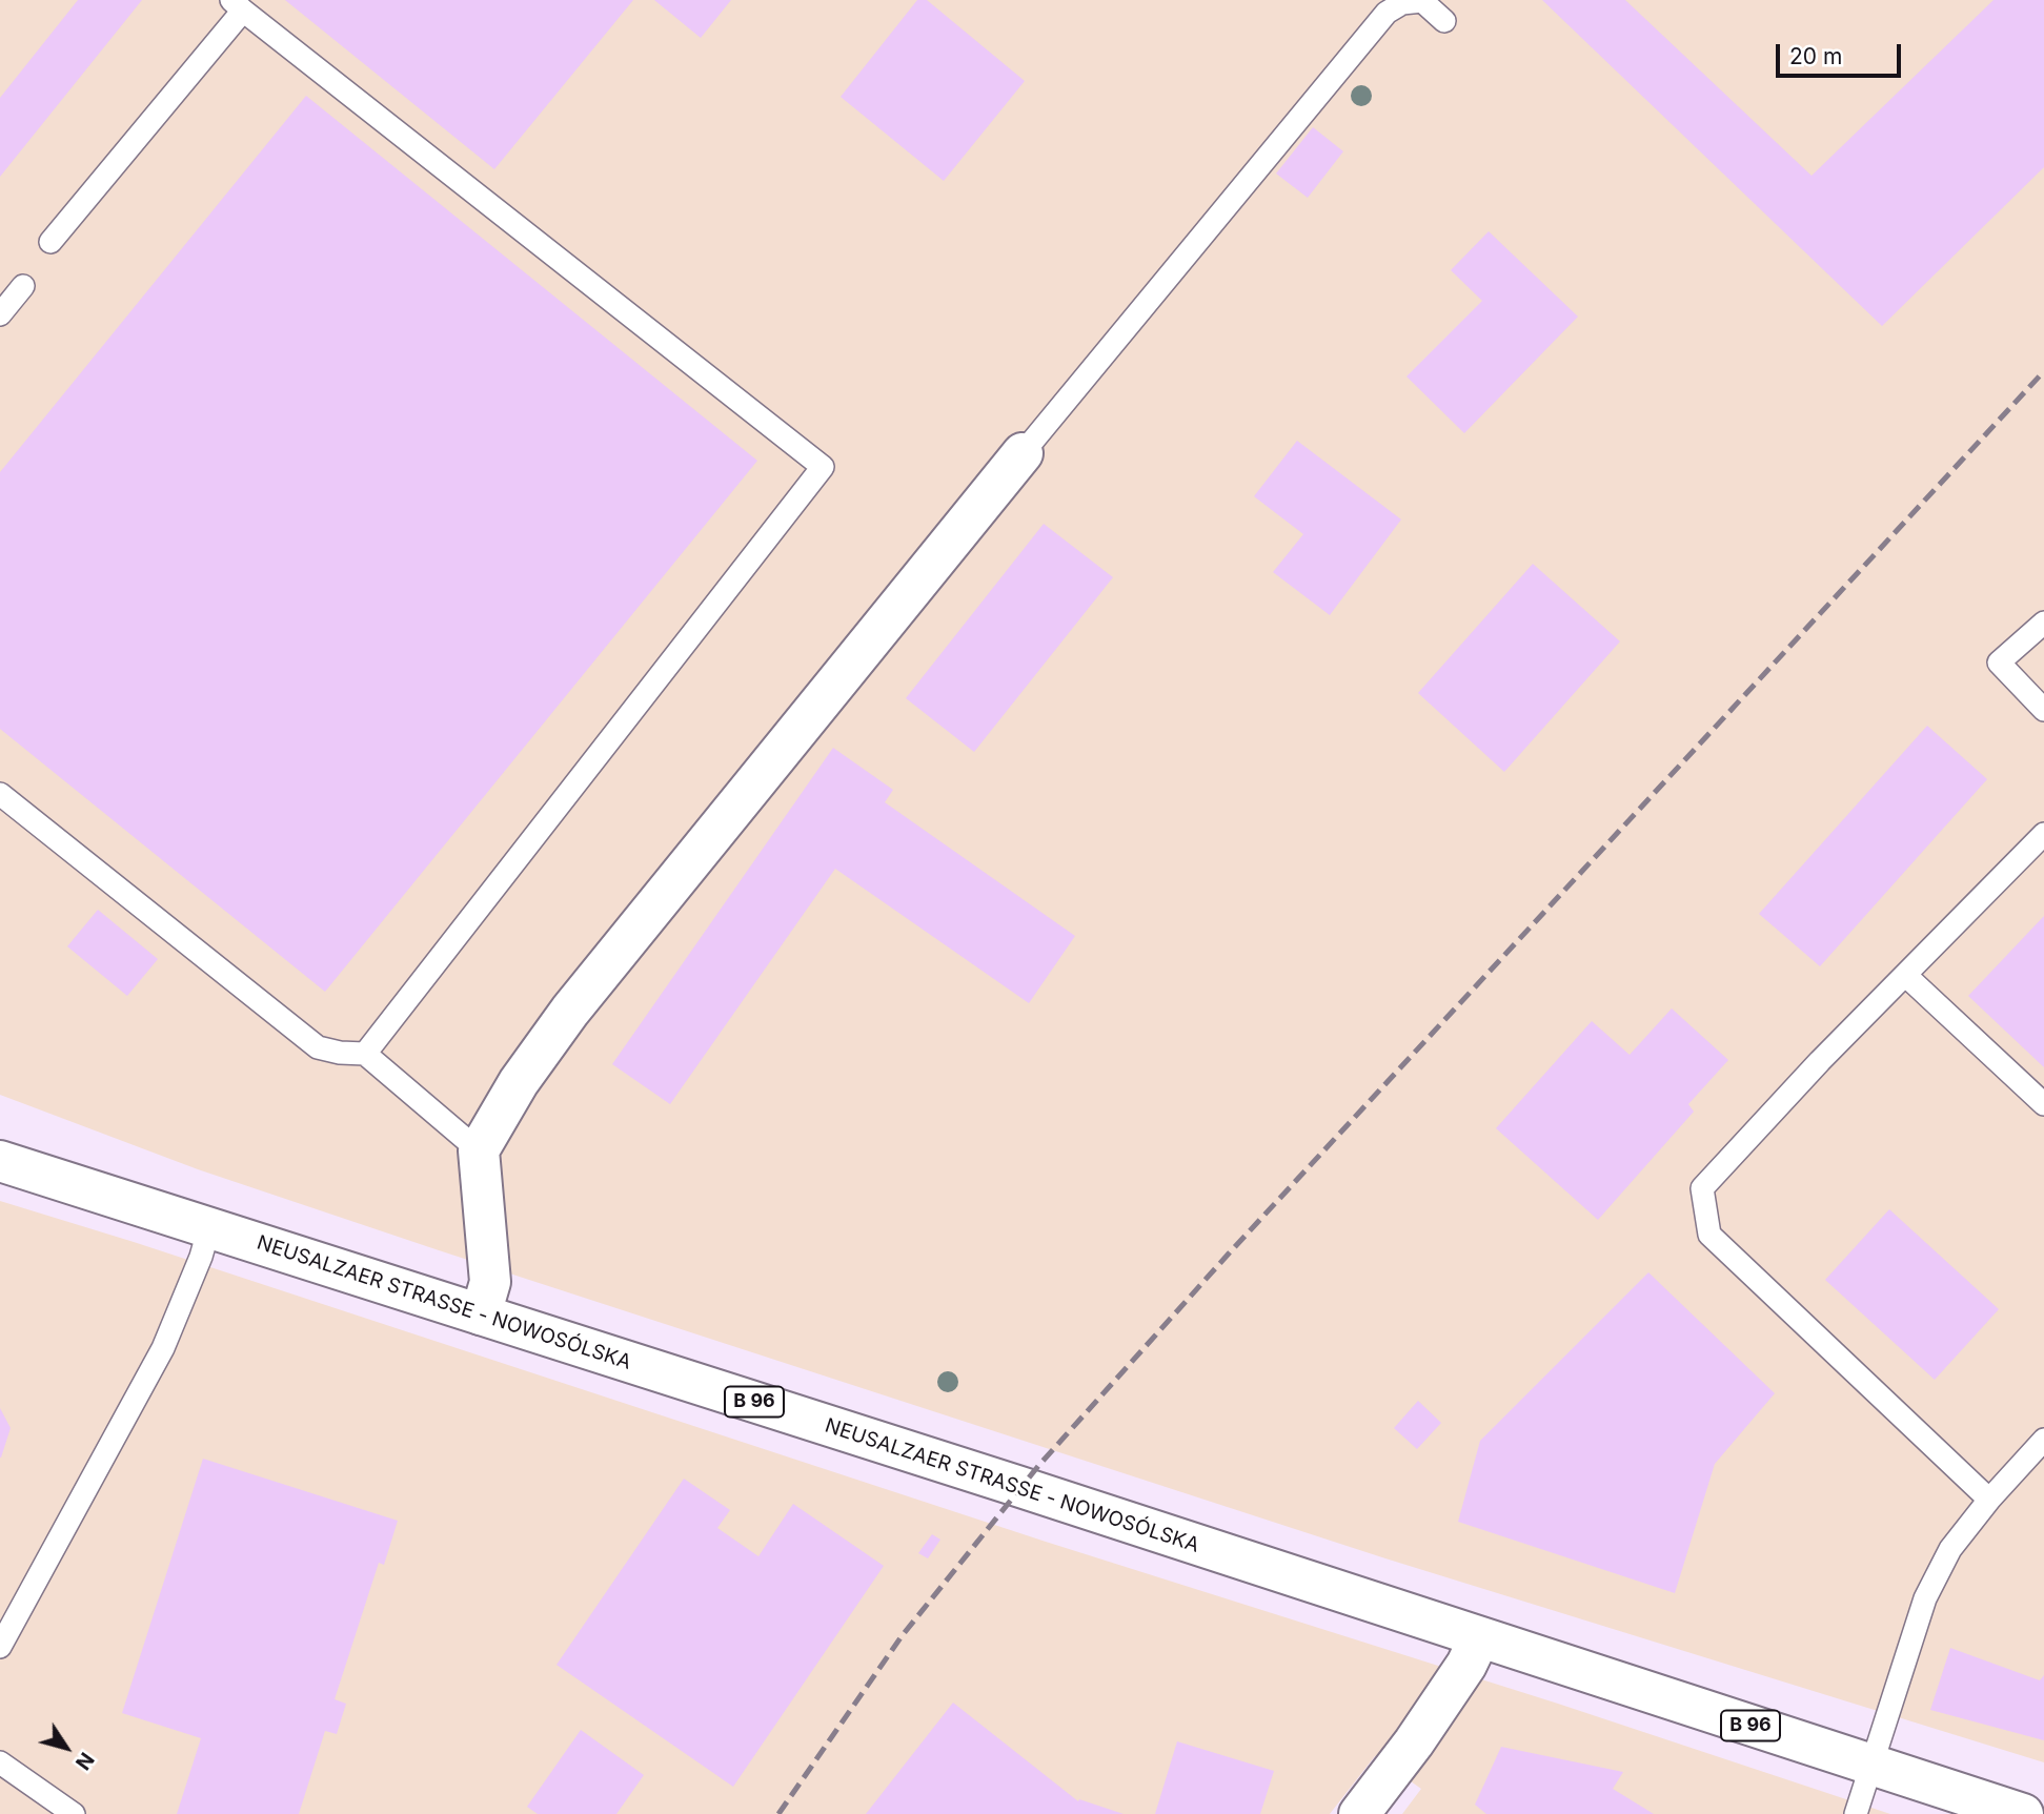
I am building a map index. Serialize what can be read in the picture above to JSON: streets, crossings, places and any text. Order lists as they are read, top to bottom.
{
  "streets": {
    "main road": ["NEUSALZAER STRASSE - NOWOSÓLSKA", "B 96"]
  },
  "scale_bar": "20 m",
  "north": "bottom right"
}
